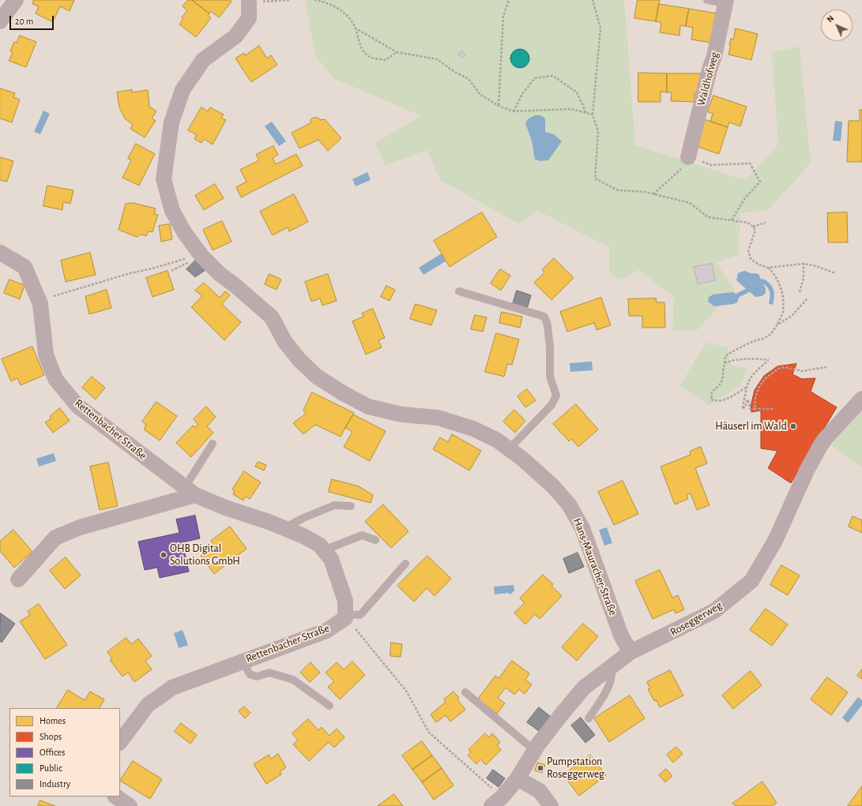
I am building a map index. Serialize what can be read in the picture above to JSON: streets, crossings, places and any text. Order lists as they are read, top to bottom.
{
  "streets": {
    "street": [
      "Waldhofweg",
      "Rettenbacher Straße",
      "Hans-Mauracher-Straße",
      "Roseggerweg"
    ]
  },
  "crossings": [
    ["Hans-Mauracher-Straße", "Roseggerweg"]
  ],
  "places": ["Häuserl im Wald", "OHB Digital Solutions GmbH", "Pumpstation Roseggerweg"],
  "legend": [
    "Homes",
    "Shops",
    "Offices",
    "Public",
    "Industry"
  ],
  "scale_bar": "20 m",
  "north": "top left"
}
